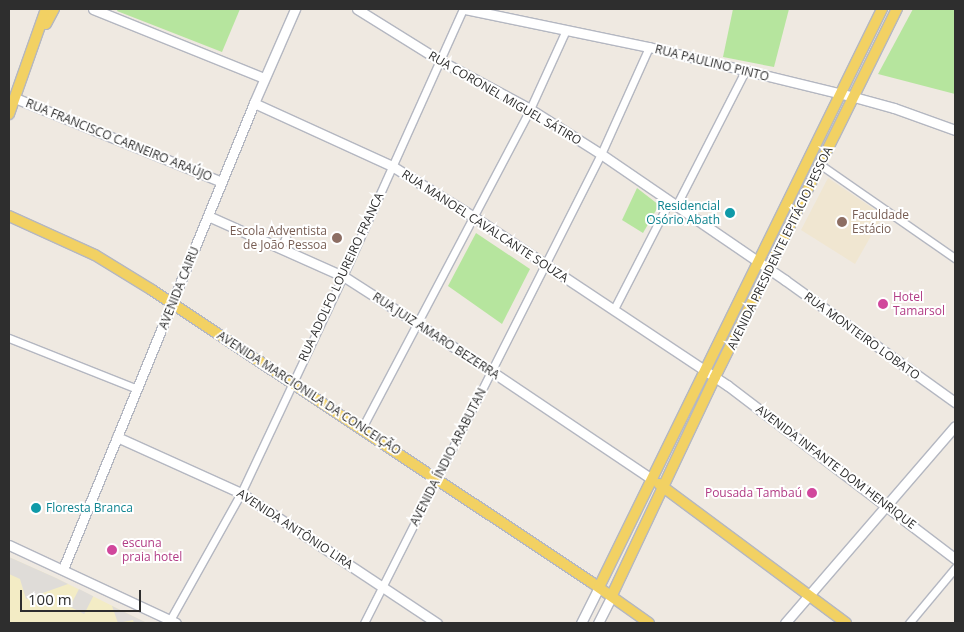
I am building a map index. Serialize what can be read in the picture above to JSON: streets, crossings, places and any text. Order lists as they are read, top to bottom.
{
  "streets": {
    "main road": [
      "RUA PAULINO PINTO",
      "RUA CORONEL MIGUEL SÁTIRO",
      "RUA FRANCISCO CARNEIRO ARAÚJO",
      "RUA MANOEL CAVALCANTE SOUZA",
      "AVENIDA PRESIDENTE EPITÁCIO PESSOA",
      "AVENIDA CAIRU",
      "RUA JUIZ AMARO BEZERRA",
      "RUA MONTEIRO LOBATO",
      "AVENIDA MARCIONILA DA CONCEIÇÃO",
      "AVENIDA INFANTE DOM HENRIQUE",
      "AVENIDA ANTÔNIO LIRA"
    ],
    "street": ["RUA ADOLFO LOUREIRO FRANCA", "AVENIDA ÍNDIO ARABUTAN"]
  },
  "crossings": [
    ["RUA PAULINO PINTO", "AVENIDA PRESIDENTE EPITÁCIO PESSOA"],
    ["RUA PAULINO PINTO", "RUA ADOLFO LOUREIRO FRANCA"],
    ["RUA PAULINO PINTO", "AVENIDA ÍNDIO ARABUTAN"],
    ["RUA CORONEL MIGUEL SÁTIRO", "AVENIDA PRESIDENTE EPITÁCIO PESSOA"],
    ["RUA CORONEL MIGUEL SÁTIRO", "RUA ADOLFO LOUREIRO FRANCA"],
    ["RUA CORONEL MIGUEL SÁTIRO", "RUA MONTEIRO LOBATO"],
    ["RUA CORONEL MIGUEL SÁTIRO", "AVENIDA ÍNDIO ARABUTAN"],
    ["RUA FRANCISCO CARNEIRO ARAÚJO", "AVENIDA CAIRU"],
    ["RUA MANOEL CAVALCANTE SOUZA", "AVENIDA PRESIDENTE EPITÁCIO PESSOA"],
    ["RUA MANOEL CAVALCANTE SOUZA", "RUA ADOLFO LOUREIRO FRANCA"],
    ["RUA MANOEL CAVALCANTE SOUZA", "AVENIDA CAIRU"],
    ["RUA MANOEL CAVALCANTE SOUZA", "AVENIDA ÍNDIO ARABUTAN"],
    ["RUA MANOEL CAVALCANTE SOUZA", "AVENIDA INFANTE DOM HENRIQUE"],
    ["AVENIDA PRESIDENTE EPITÁCIO PESSOA", "RUA JUIZ AMARO BEZERRA"],
    ["AVENIDA PRESIDENTE EPITÁCIO PESSOA", "RUA MONTEIRO LOBATO"],
    ["AVENIDA PRESIDENTE EPITÁCIO PESSOA", "AVENIDA MARCIONILA DA CONCEIÇÃO"],
    ["AVENIDA PRESIDENTE EPITÁCIO PESSOA", "AVENIDA INFANTE DOM HENRIQUE"],
    ["RUA ADOLFO LOUREIRO FRANCA", "RUA JUIZ AMARO BEZERRA"],
    ["RUA ADOLFO LOUREIRO FRANCA", "AVENIDA MARCIONILA DA CONCEIÇÃO"],
    ["RUA ADOLFO LOUREIRO FRANCA", "AVENIDA ANTÔNIO LIRA"],
    ["AVENIDA CAIRU", "RUA JUIZ AMARO BEZERRA"],
    ["AVENIDA CAIRU", "AVENIDA MARCIONILA DA CONCEIÇÃO"],
    ["AVENIDA CAIRU", "AVENIDA ANTÔNIO LIRA"],
    ["RUA JUIZ AMARO BEZERRA", "AVENIDA ÍNDIO ARABUTAN"],
    ["AVENIDA MARCIONILA DA CONCEIÇÃO", "AVENIDA ÍNDIO ARABUTAN"],
    ["AVENIDA ÍNDIO ARABUTAN", "AVENIDA ANTÔNIO LIRA"]
  ],
  "places": [
    "Residencial Osório Abath",
    "Faculdade Estácio",
    "Escola Adventista de João Pessoa",
    "Hotel Tamarsol",
    "Pousada Tambaú",
    "Floresta Branca",
    "escuna praia hotel"
  ],
  "scale_bar": "100 m"
}
